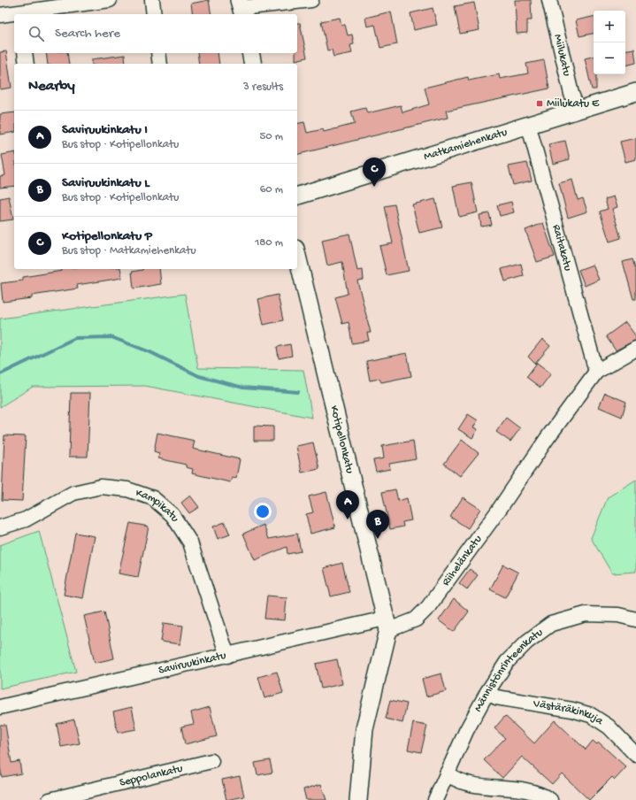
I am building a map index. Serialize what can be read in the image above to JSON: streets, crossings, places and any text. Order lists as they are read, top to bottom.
{
  "streets": {
    "street": [
      "Miilukatu",
      "Matkamiehenkatu",
      "Raitakatu",
      "Kotipellonkatu",
      "Kampikatu",
      "Riihelänkatu",
      "Saviruukinkatu",
      "Männistönrinteenkatu",
      "Västäräkinkuja",
      "Seppolankatu"
    ]
  },
  "crossings": [
    ["Miilukatu", "Matkamiehenkatu"],
    ["Matkamiehenkatu", "Raitakatu"],
    ["Raitakatu", "Riihelänkatu"],
    ["Kotipellonkatu", "Riihelänkatu"],
    ["Kotipellonkatu", "Saviruukinkatu"],
    ["Kampikatu", "Saviruukinkatu"],
    ["Riihelänkatu", "Saviruukinkatu"],
    ["Männistönrinteenkatu", "Västäräkinkuja"]
  ],
  "places": {
    "transit": ["Miilukatu E"]
  },
  "page": {
    "map_buttons": ["+", "−"],
    "search": "Search here",
    "heading": ["Nearby", "3 results"],
    "list": [
      {
        "mark": "A",
        "name": "Saviruukinkatu I",
        "note": "Bus stop · Kotipellonkatu",
        "value": "50 m"
      },
      {
        "mark": "B",
        "name": "Saviruukinkatu L",
        "note": "Bus stop · Kotipellonkatu",
        "value": "60 m"
      },
      {
        "mark": "C",
        "name": "Kotipellonkatu P",
        "note": "Bus stop · Matkamiehenkatu",
        "value": "180 m"
      }
    ],
    "pins": ["C", "A", "B"]
  }
}
